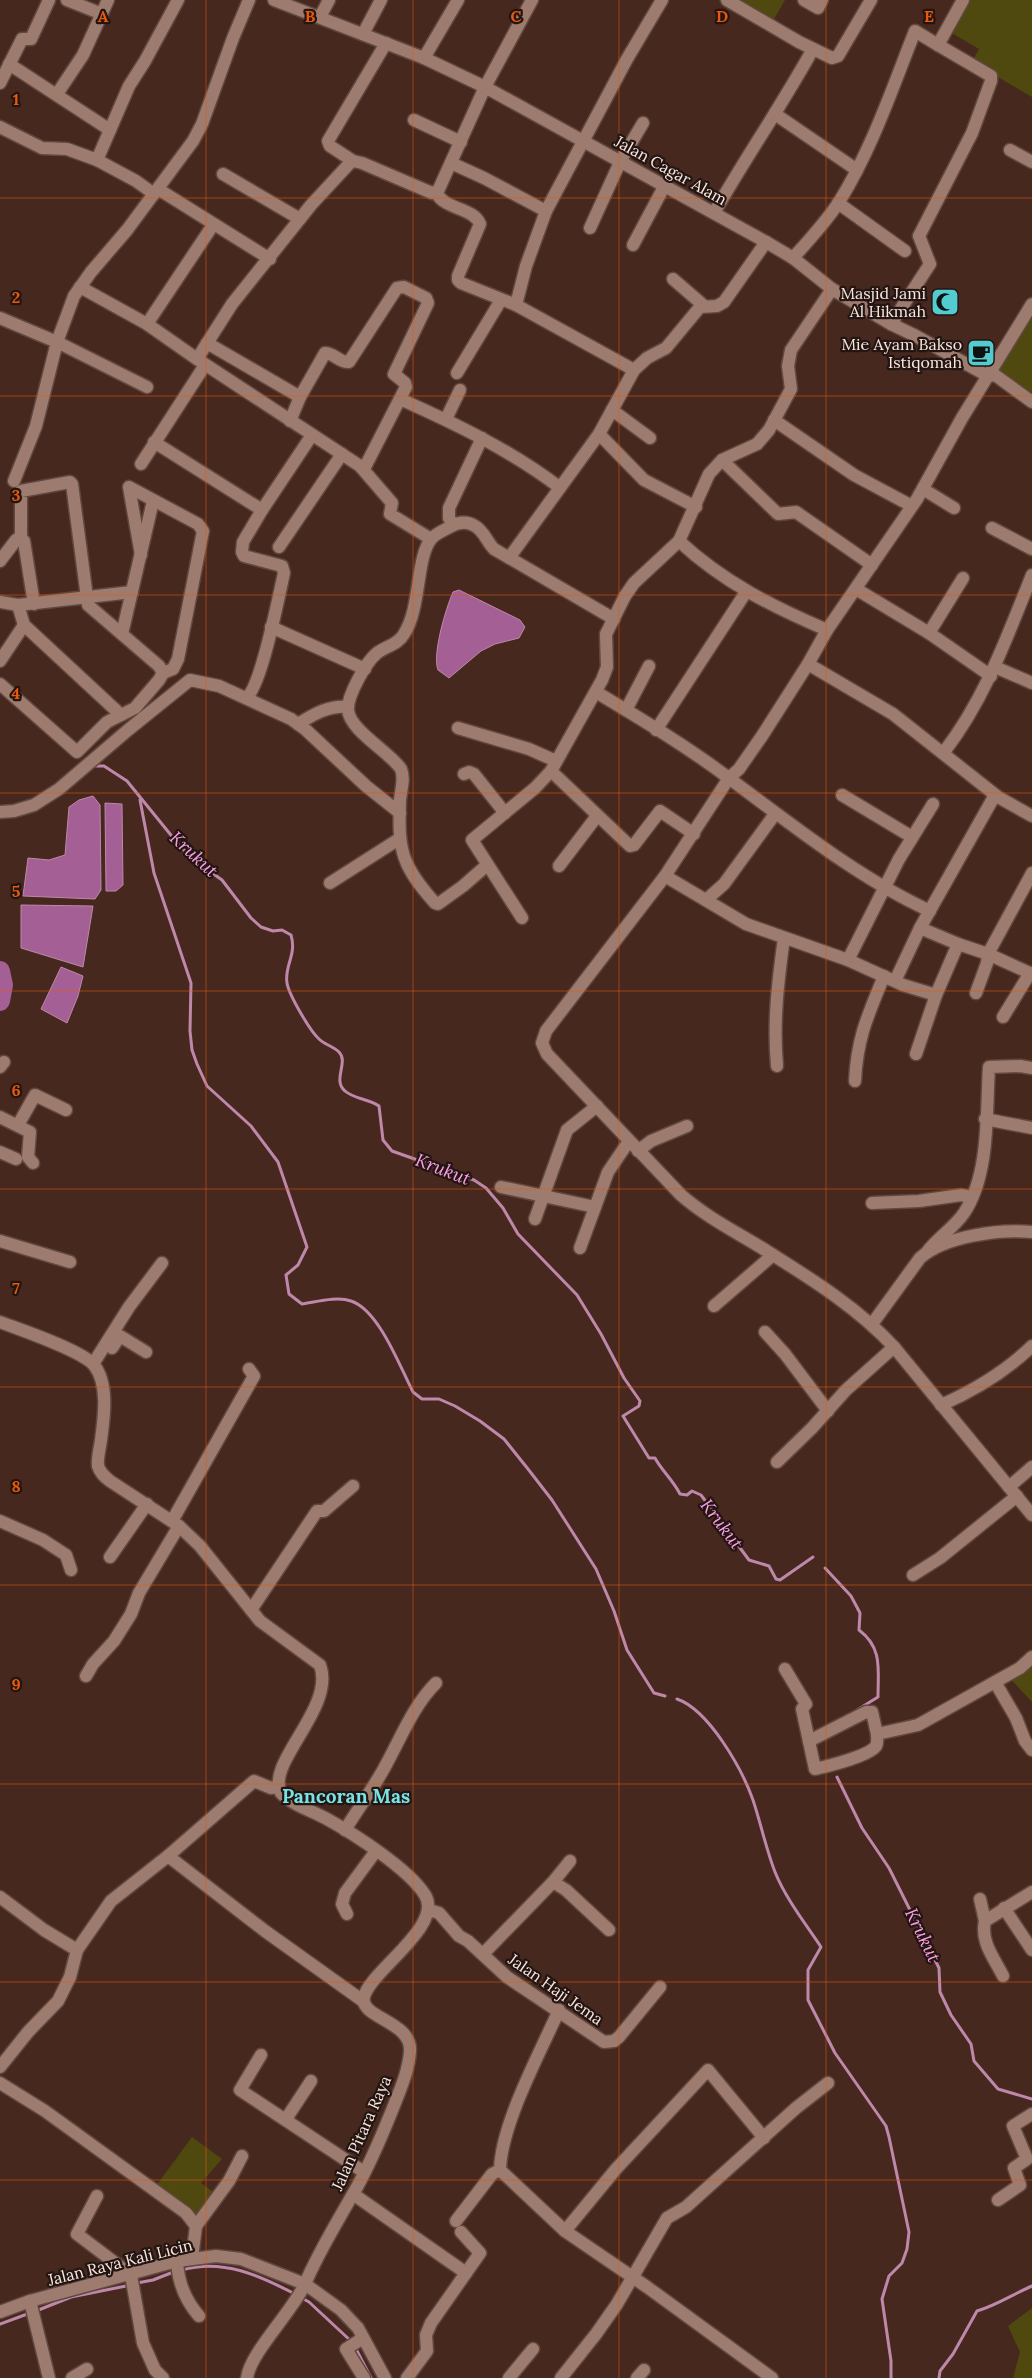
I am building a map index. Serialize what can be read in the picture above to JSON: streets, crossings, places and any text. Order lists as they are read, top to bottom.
{
  "streets": {
    "street": [
      "Jalan Cagar Alam",
      "Jalan Haji Jema",
      "Jalan Pitara Raya",
      "Jalan Raya Kali Licin"
    ]
  },
  "crossings": [
    ["Jalan Pitara Raya", "Jalan Raya Kali Licin"]
  ],
  "districts": ["Pancoran Mas"],
  "water": ["Krukut"],
  "places": {
    "mosque": ["Masjid Jami Al Hikmah"],
    "cafe": ["Mie Ayam Bakso Istiqomah"]
  },
  "grid": {
    "columns": [
      "A",
      "B",
      "C",
      "D",
      "E"
    ],
    "rows": [
      "1",
      "2",
      "3",
      "4",
      "5",
      "6",
      "7",
      "8",
      "9"
    ]
  }
}
